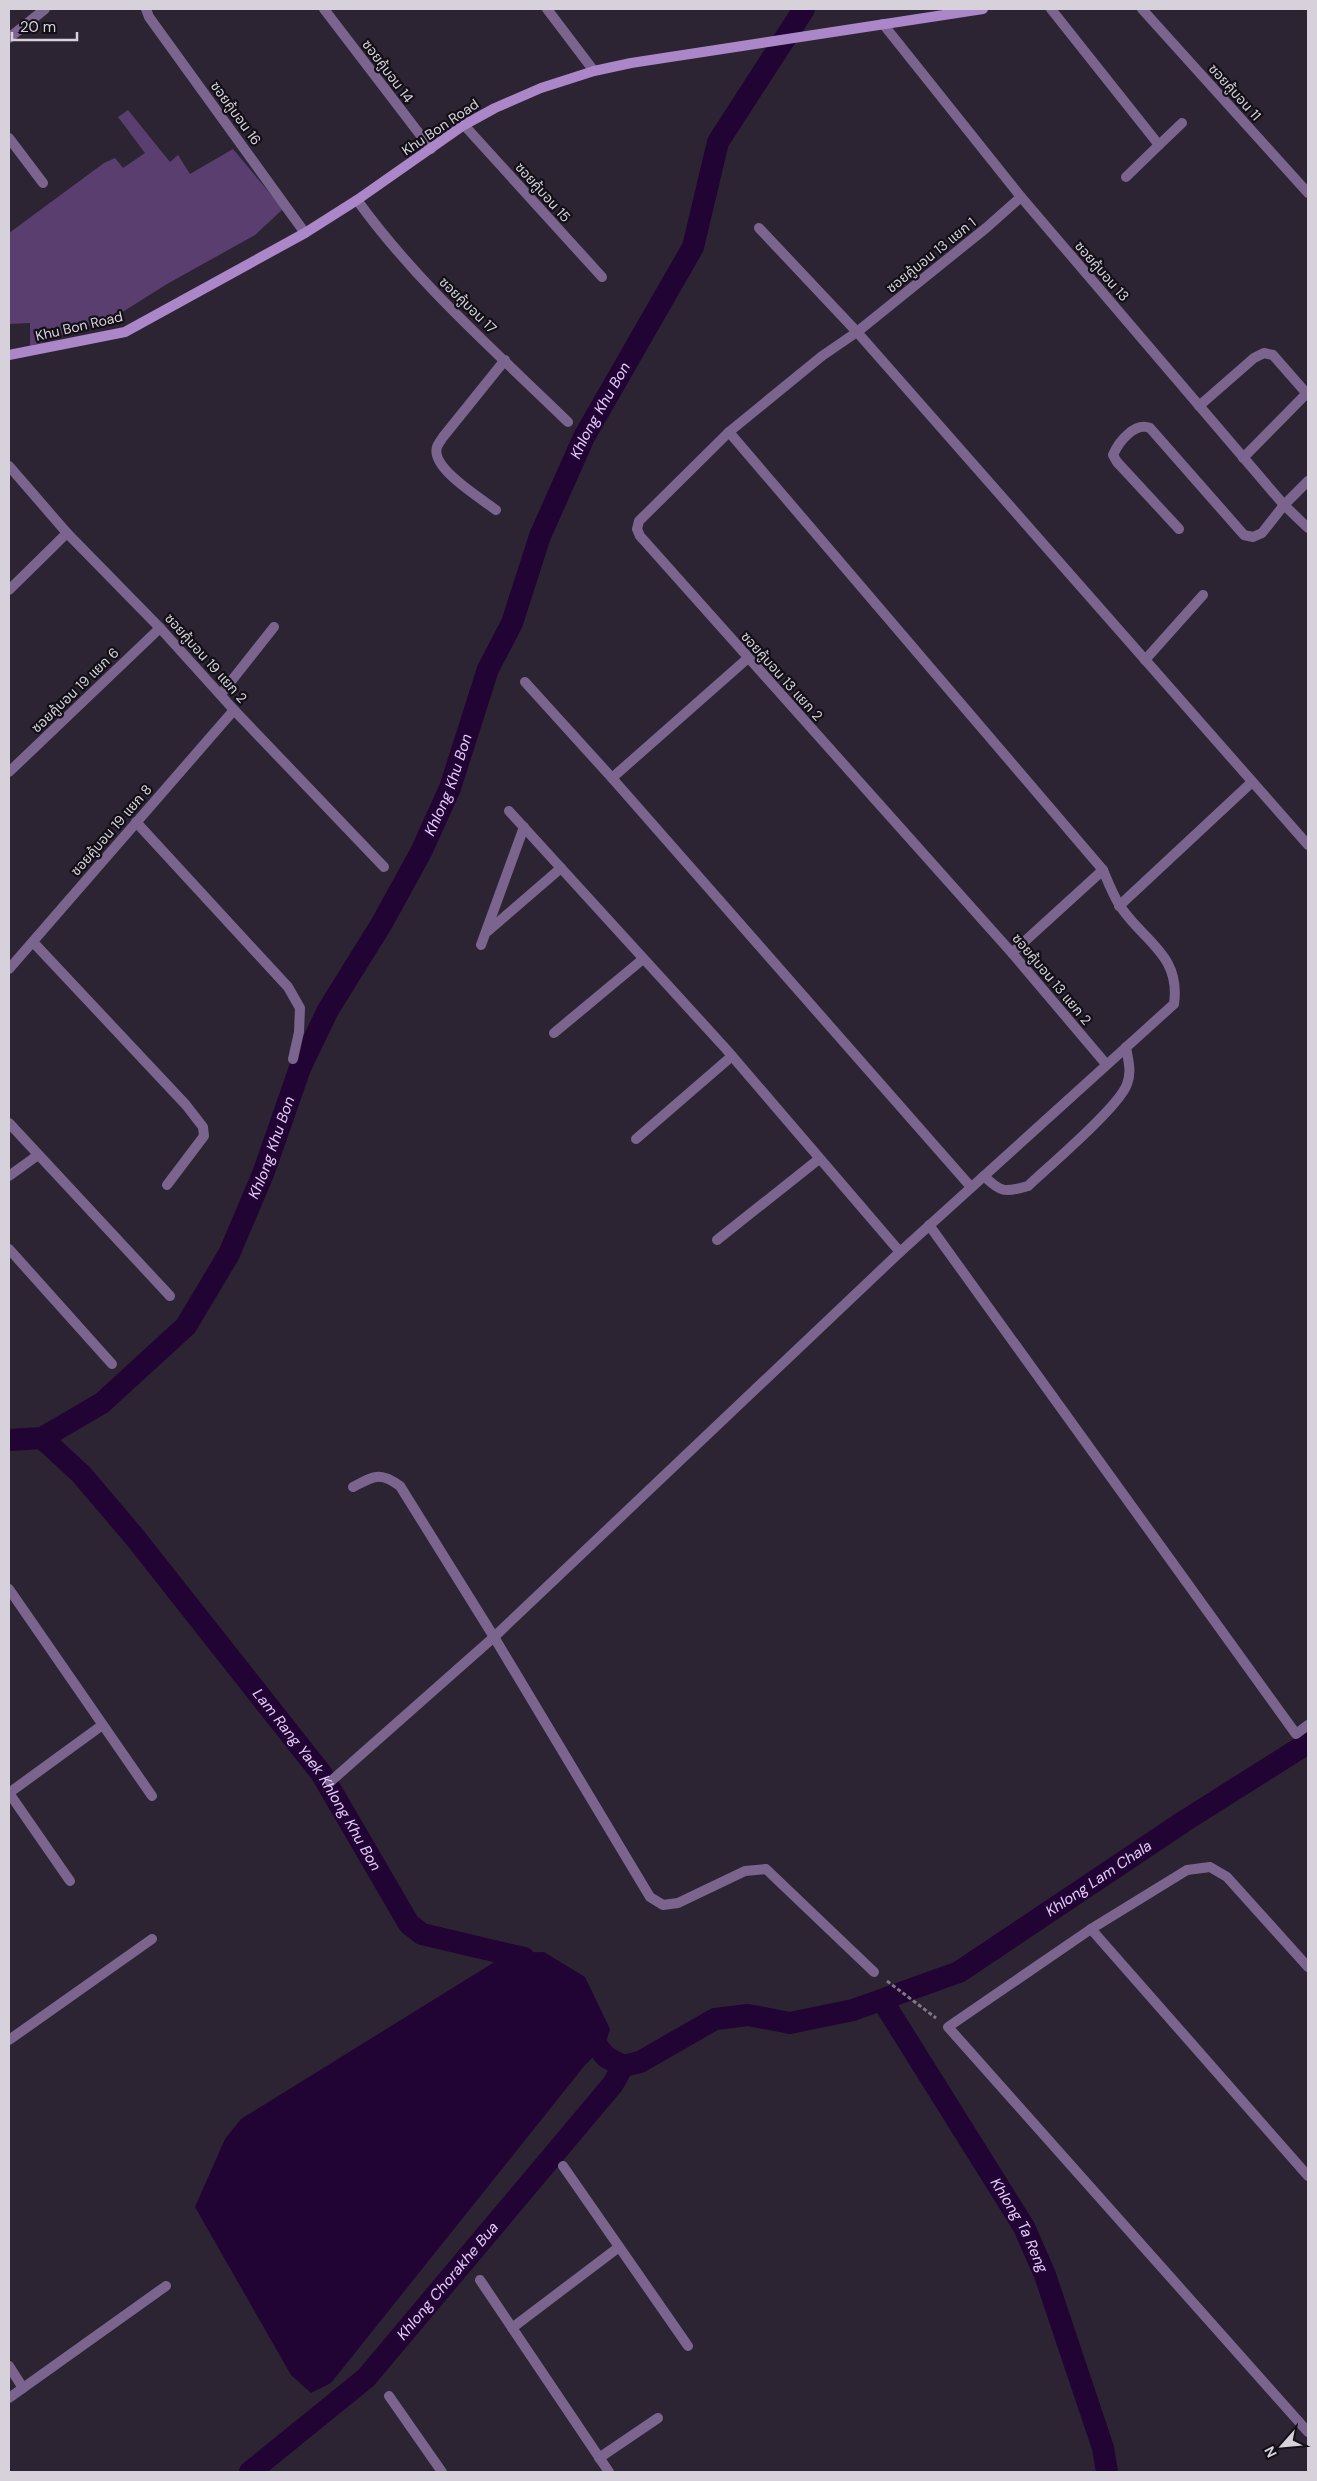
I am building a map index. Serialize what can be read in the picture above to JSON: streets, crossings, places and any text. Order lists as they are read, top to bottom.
{
  "streets": {
    "main road": ["Khu Bon Road"],
    "street": [
      "ซอยคู้บอน 14",
      "ซอยคู้บอน 11",
      "ซอยคู้บอน 16",
      "ซอยคู้บอน 15",
      "ซอยคู้บอน 13 แยก 1",
      "ซอยคู้บอน 13",
      "ซอยคู้บอน 17",
      "ซอยคู้บอน 19 แยก 2",
      "ซอยคู้บอน 13 แยก 2",
      "ซอยคู้บอน 19 แยก 6",
      "ซอยคู้บอน 19 แยก 8"
    ]
  },
  "crossings": [
    ["ซอยคู้บอน 14", "Khu Bon Road"],
    ["ซอยคู้บอน 16", "Khu Bon Road"],
    ["Khu Bon Road", "ซอยคู้บอน 15"],
    ["Khu Bon Road", "ซอยคู้บอน 13"],
    ["Khu Bon Road", "ซอยคู้บอน 17"],
    ["ซอยคู้บอน 13 แยก 1", "ซอยคู้บอน 13"],
    ["ซอยคู้บอน 13 แยก 1", "ซอยคู้บอน 13 แยก 2"],
    ["ซอยคู้บอน 19 แยก 2", "ซอยคู้บอน 19 แยก 6"],
    ["ซอยคู้บอน 19 แยก 2", "ซอยคู้บอน 19 แยก 8"]
  ],
  "water": [
    "Khlong Khu Bon",
    "Lam Rang Yaek Khlong Khu Bon",
    "Khlong Lam Chala",
    "Khlong Ta Reng",
    "Khlong Chorakhe Bua"
  ],
  "scale_bar": "20 m",
  "north": "bottom left"
}
